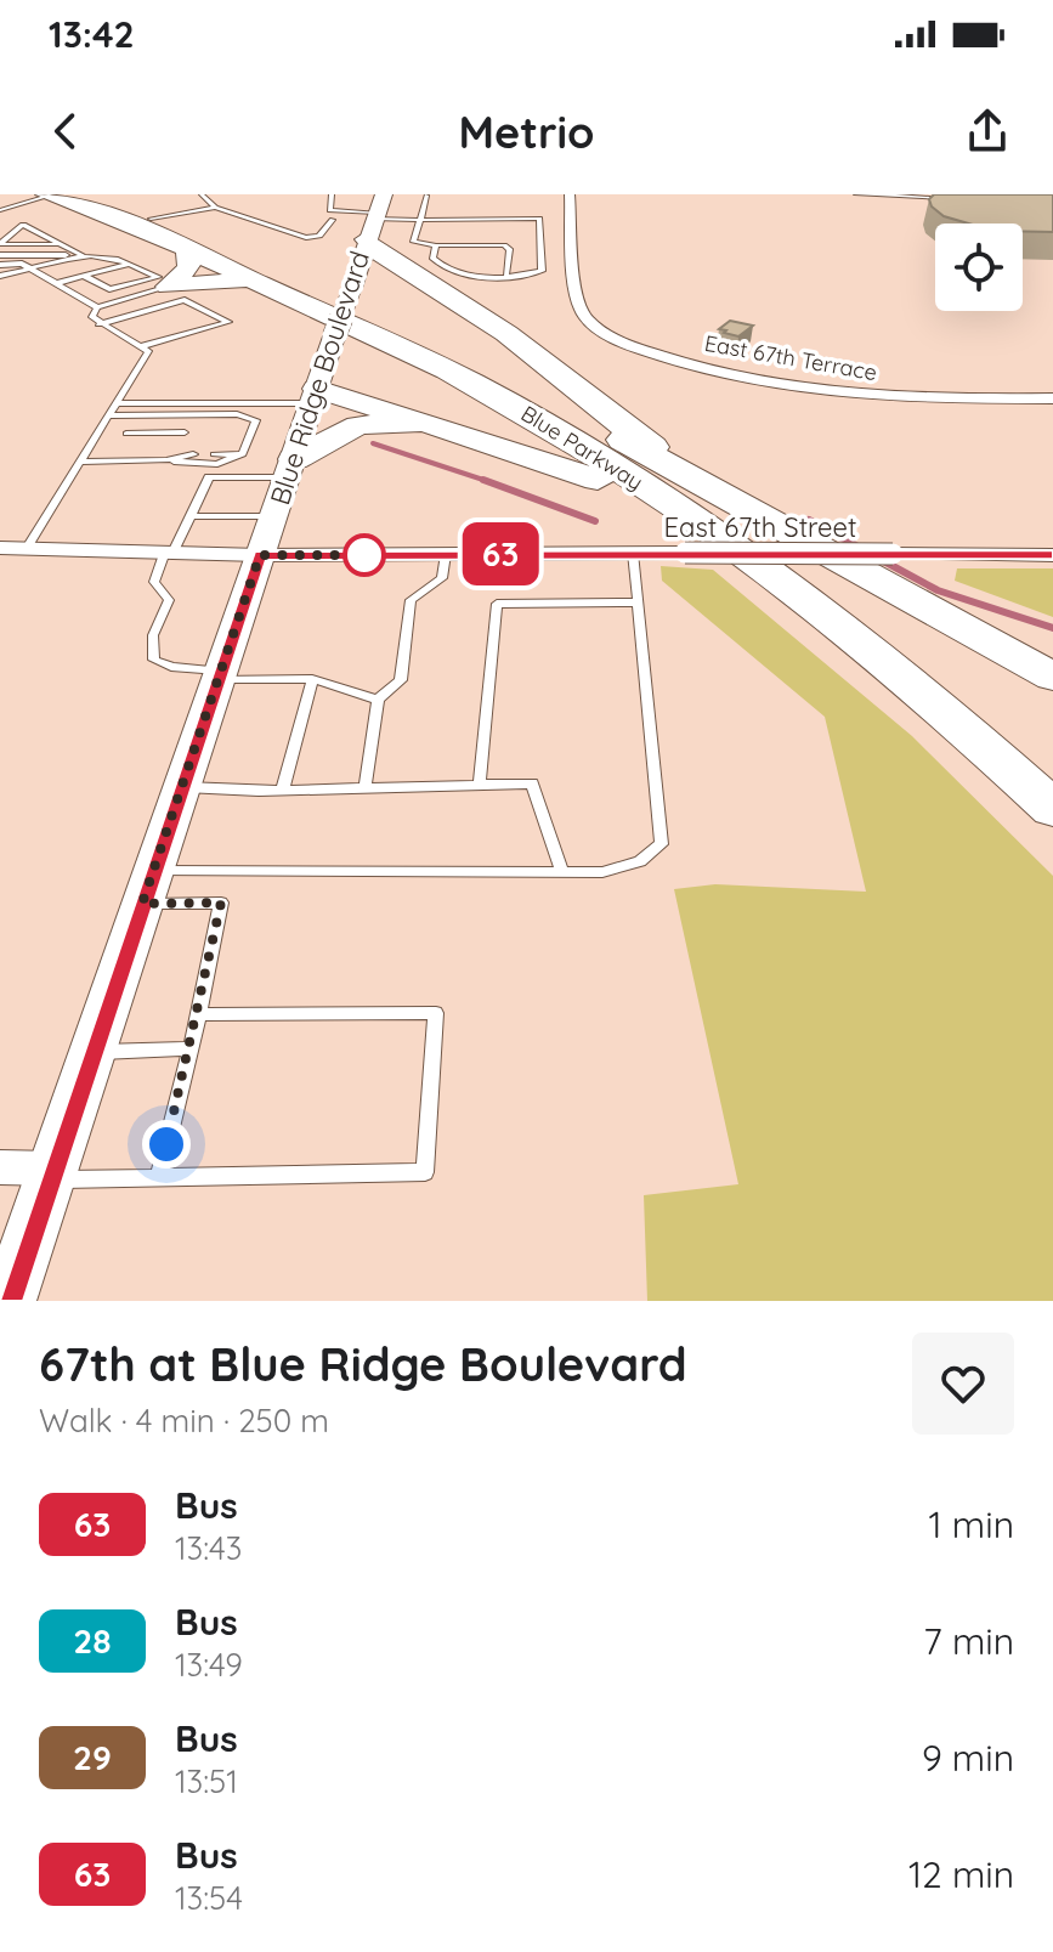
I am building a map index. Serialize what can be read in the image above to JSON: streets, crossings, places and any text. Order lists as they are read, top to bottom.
{
  "streets": {
    "highway": ["Blue Parkway"],
    "main road": ["Blue Ridge Boulevard"],
    "street": ["East 67th Terrace", "East 67th Street"]
  },
  "crossings": [
    ["Blue Ridge Boulevard", "East 67th Street"]
  ],
  "lines": ["bus line 63"],
  "page": {
    "status": "13:42",
    "header": "Metrio",
    "on_map": "63",
    "heading": ["67th at Blue Ridge Boulevard", "Walk · 4 min · 250 m"],
    "list": [
      {
        "mark": "63",
        "name": "Bus",
        "note": "13:43",
        "value": "1 min"
      },
      {
        "mark": "28",
        "name": "Bus",
        "note": "13:49",
        "value": "7 min"
      },
      {
        "mark": "29",
        "name": "Bus",
        "note": "13:51",
        "value": "9 min"
      },
      {
        "mark": "63",
        "name": "Bus",
        "note": "13:54",
        "value": "12 min"
      }
    ]
  }
}
